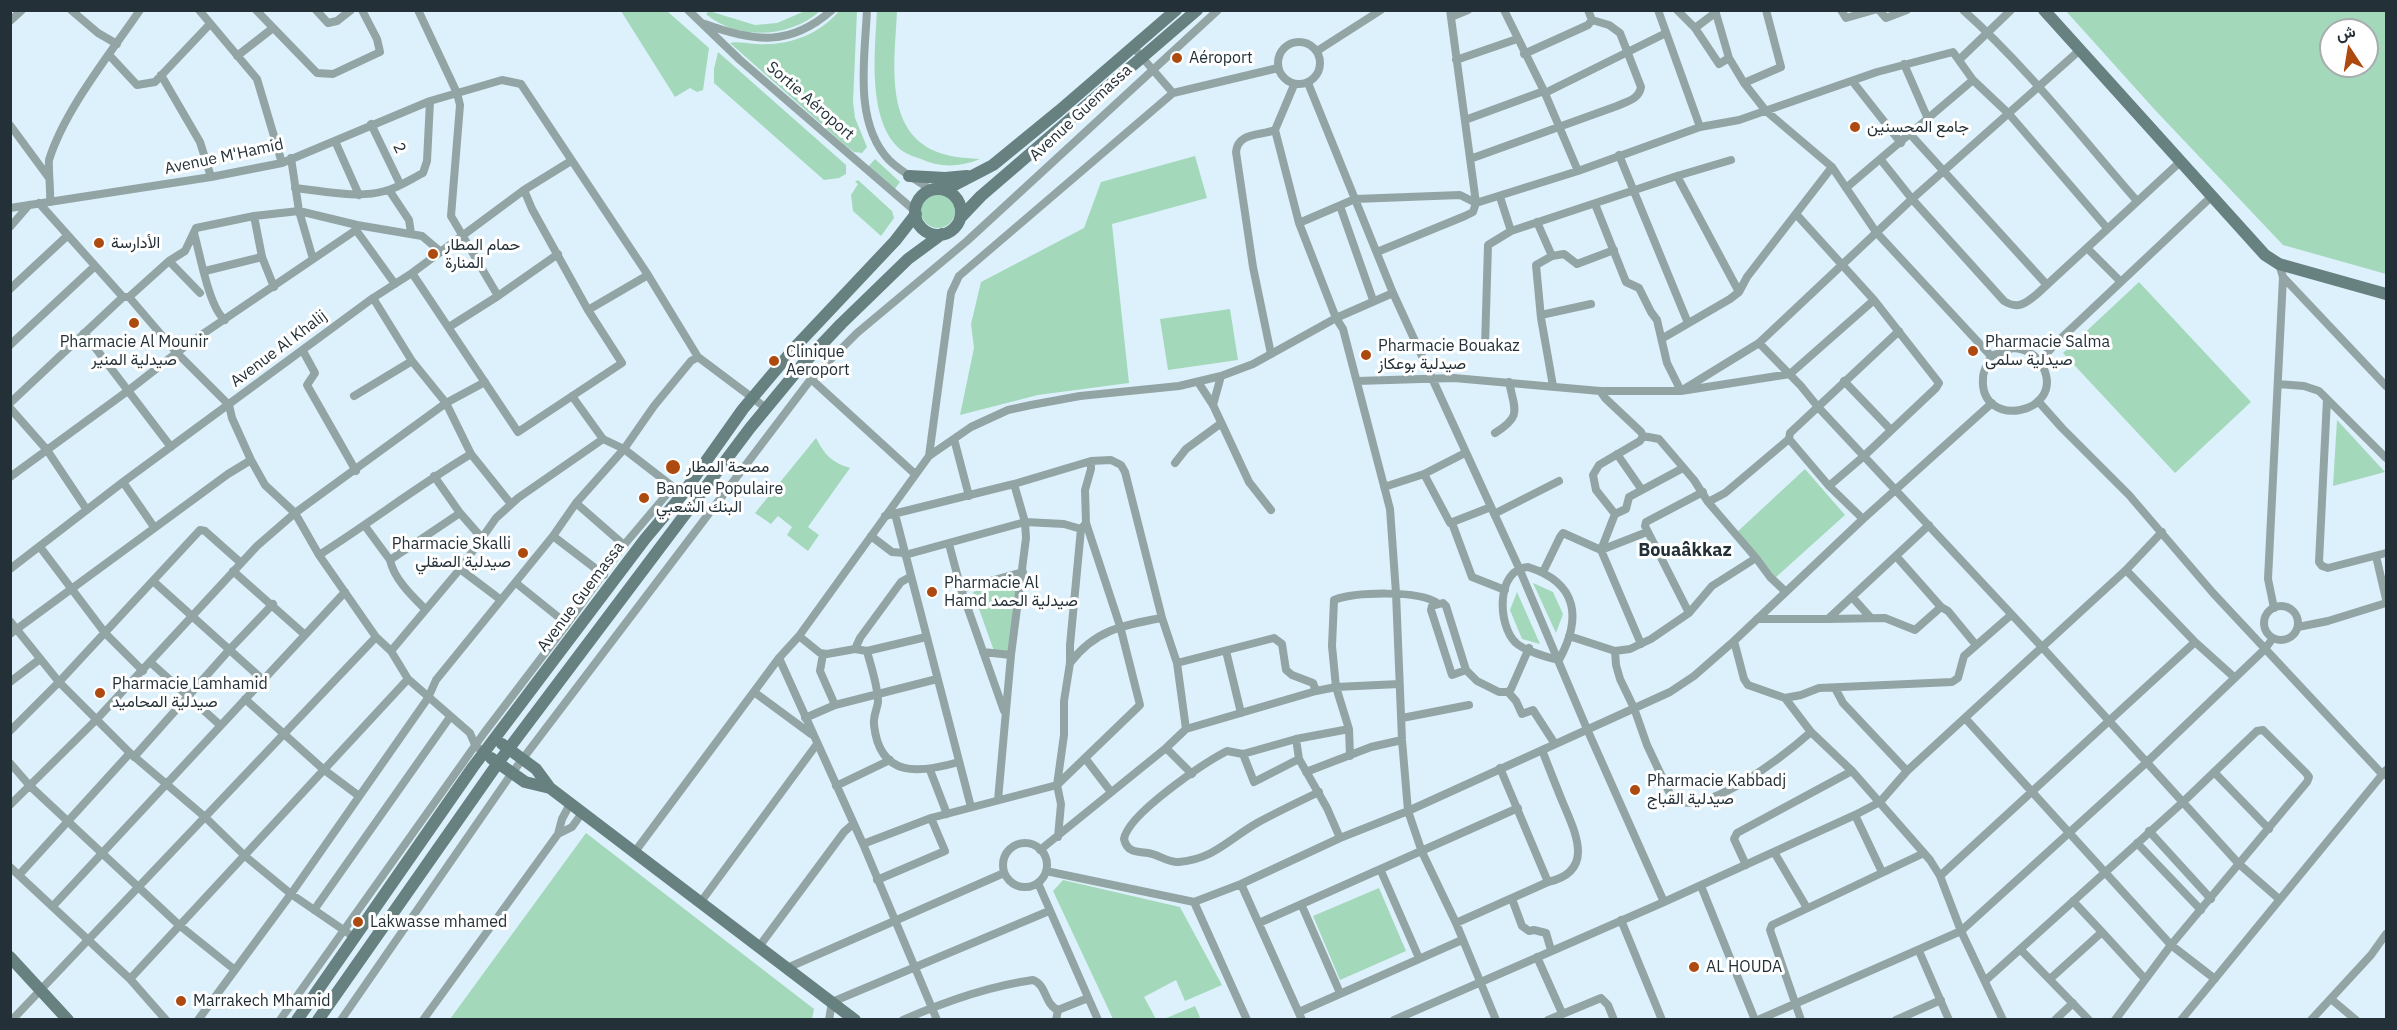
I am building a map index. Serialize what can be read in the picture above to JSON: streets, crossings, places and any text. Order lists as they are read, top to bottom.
{
  "streets": {
    "main road": ["Avenue Guemassa"],
    "street": [
      "Sortie Aéroport",
      "2",
      "Avenue M'Hamid",
      "Avenue Al Khalij"
    ]
  },
  "crossings": [
    ["Sortie Aéroport", "Avenue Guemassa"],
    ["2", "Avenue M'Hamid"],
    ["Avenue M'Hamid", "Avenue Al Khalij"]
  ],
  "districts": ["Bouaâkkaz"],
  "places": [
    "Aéroport",
    "جامع المحسنين",
    "الأدارسة",
    "حمام المطار المنارة",
    "Pharmacie Al Mounir صيدلية المنير",
    "Pharmacie Salma صيدلية سلمى",
    "Pharmacie Bouakaz صيدلية بوعكاز",
    "Clinique Aeroport",
    "مصحة المطار",
    "Banque Populaire البنك الشعبي",
    "Pharmacie Skalli صيدلية الصقلي",
    "Pharmacie Al Hamd صيدلية الحمد",
    "Pharmacie Lamhamid صيدلية المحاميد",
    "Pharmacie Kabbadj صيدلية القباج",
    "Lakwasse mhamed",
    "AL HOUDA",
    "Marrakech Mhamid"
  ],
  "north": "top"
}
